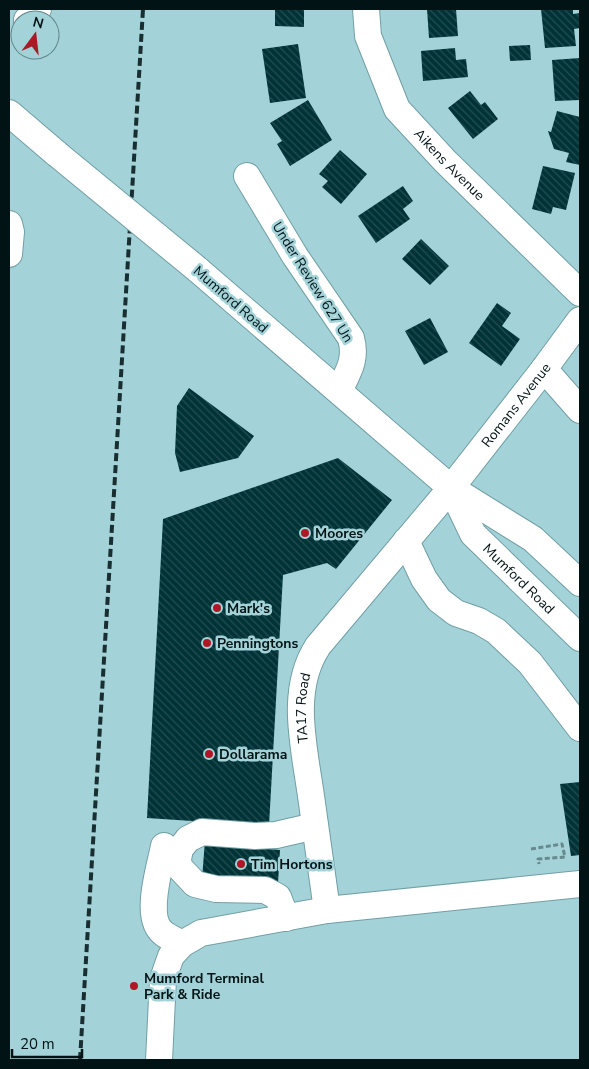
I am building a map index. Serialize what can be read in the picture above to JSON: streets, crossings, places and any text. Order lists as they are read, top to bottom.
{
  "streets": {
    "street": [
      "Aikens Avenue",
      "Under Review 627 Un",
      "Mumford Road",
      "Romans Avenue",
      "TA17 Road"
    ]
  },
  "crossings": [
    ["Under Review 627 Un", "Mumford Road"],
    ["Mumford Road", "Romans Avenue"],
    ["Romans Avenue", "TA17 Road"]
  ],
  "places": [
    "Moores",
    "Mark's",
    "Penningtons",
    "Dollarama",
    "Tim Hortons",
    "Mumford Terminal Park & Ride"
  ],
  "scale_bar": "20 m",
  "north": "top"
}
